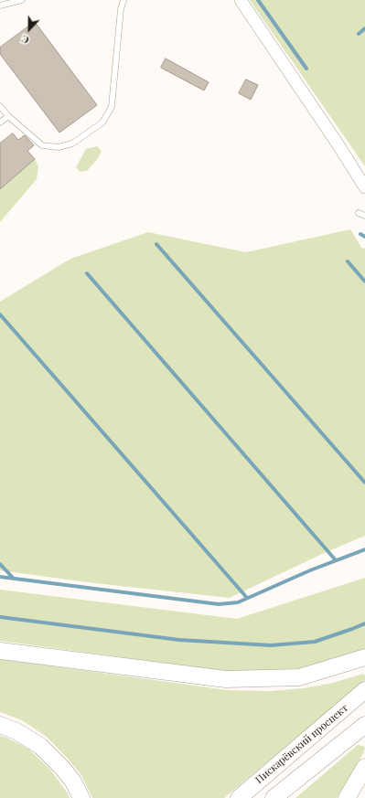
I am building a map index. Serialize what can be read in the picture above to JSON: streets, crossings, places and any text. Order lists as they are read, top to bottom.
{
  "streets": {
    "main road": ["Пискарёвский проспект"]
  },
  "north": "bottom"
}
